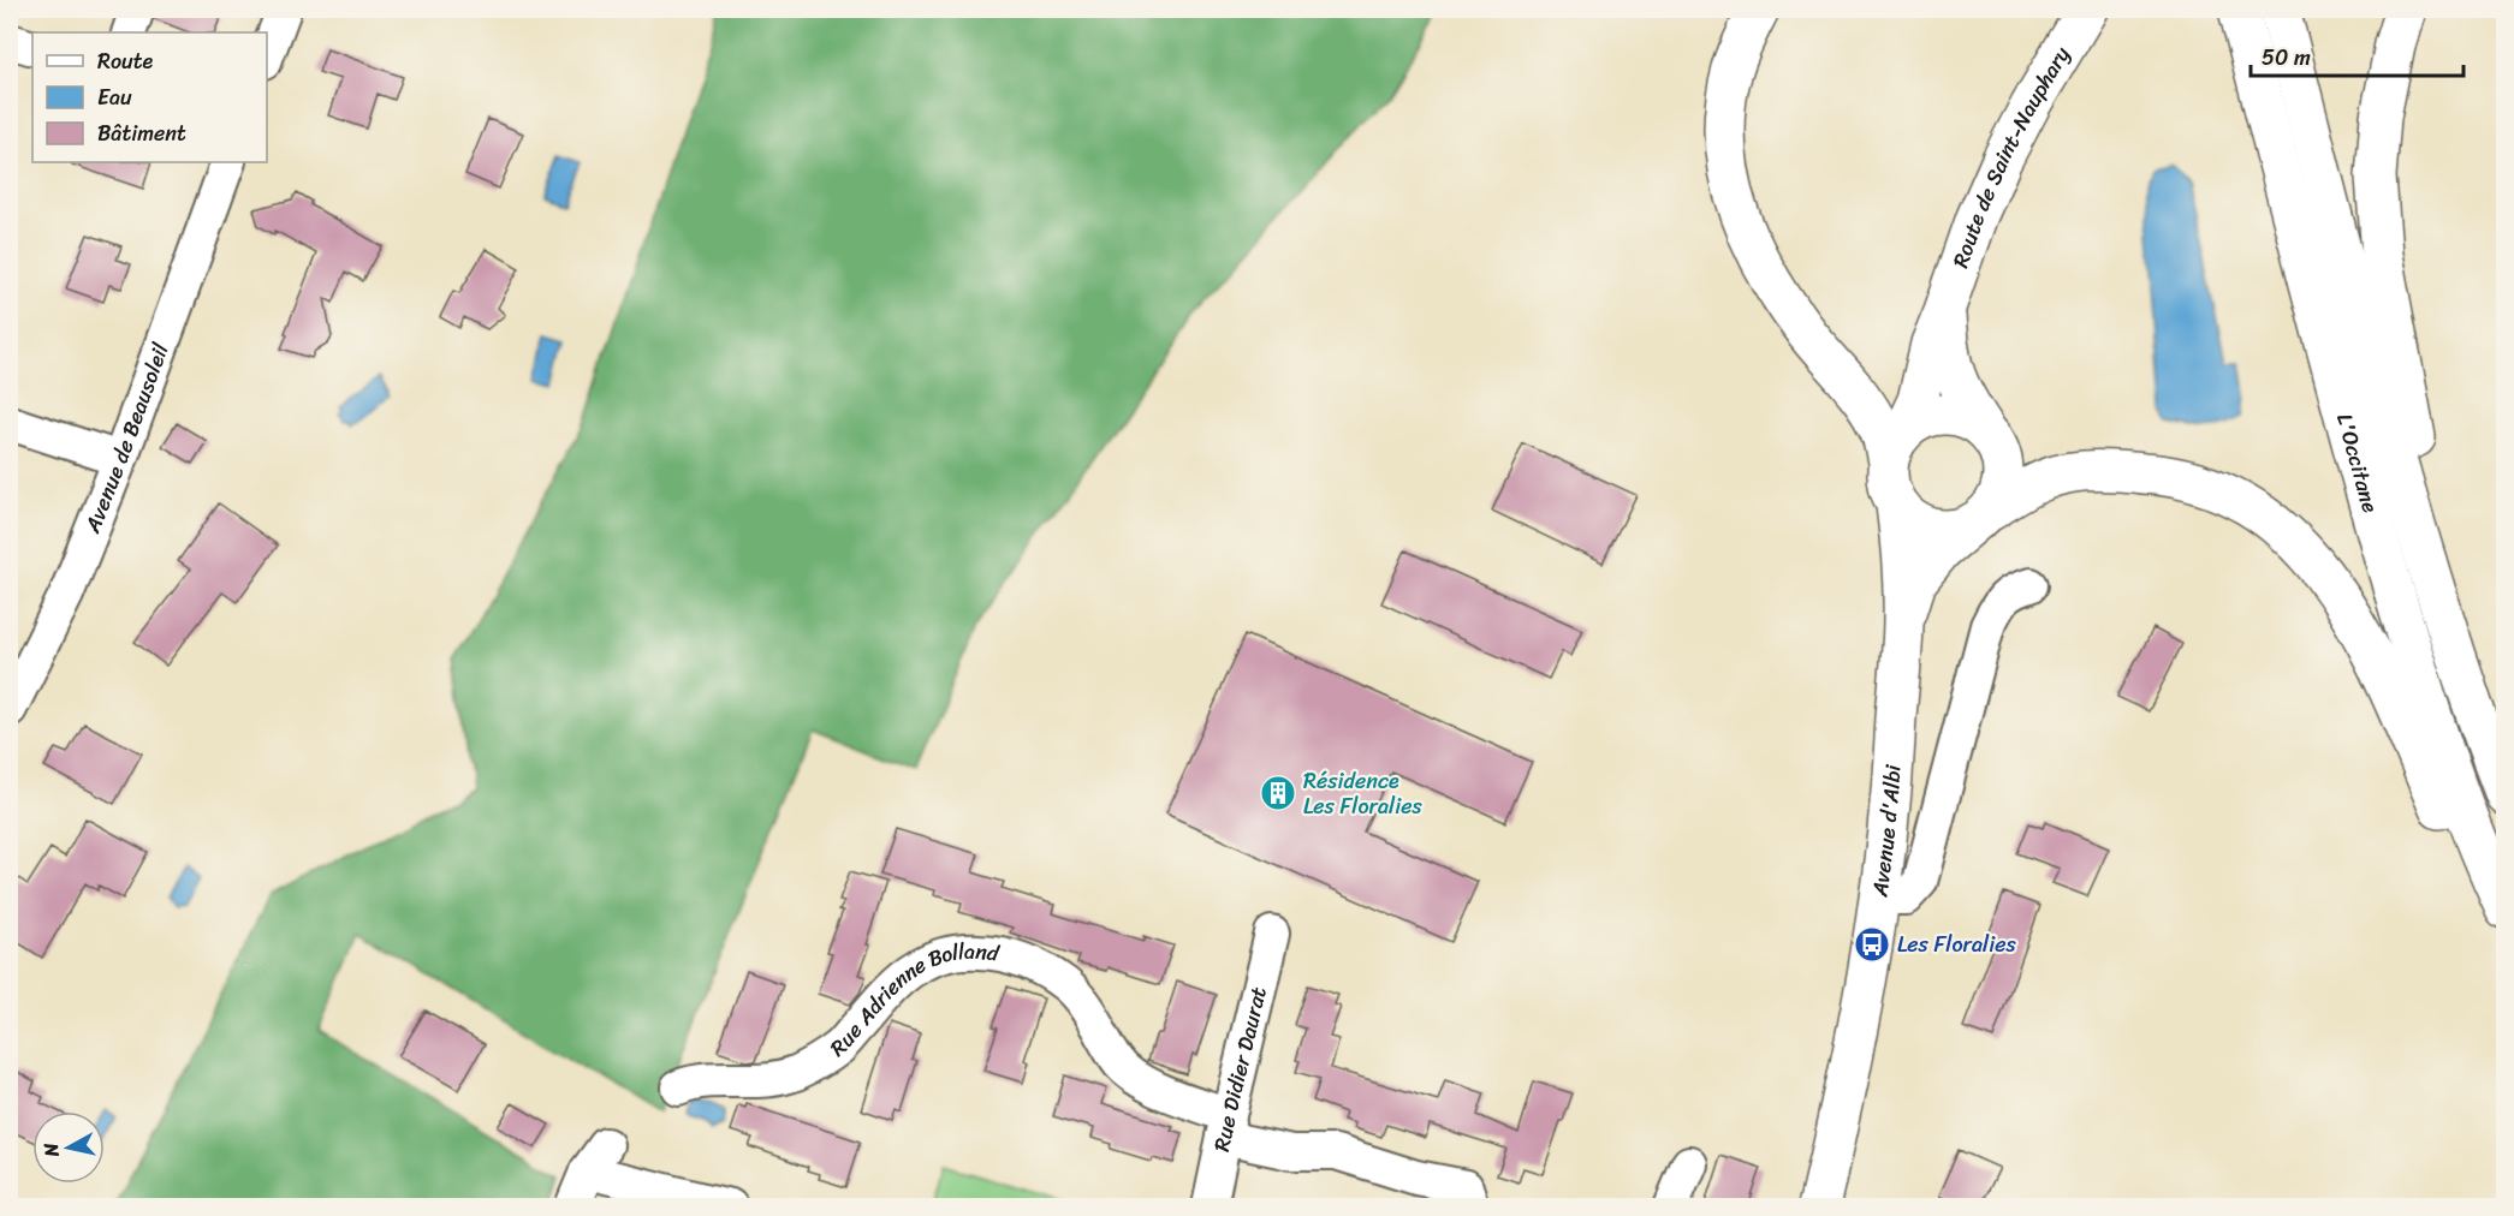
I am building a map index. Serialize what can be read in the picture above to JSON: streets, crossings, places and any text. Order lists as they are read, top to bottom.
{
  "streets": {
    "main road": ["Route de Saint-Nauphary", "L'Occitane", "Avenue d'Albi"],
    "street": ["Avenue de Beausoleil", "Rue Adrienne Bolland", "Rue Didier Daurat"]
  },
  "crossings": [
    ["Route de Saint-Nauphary", "Avenue d'Albi"],
    ["Rue Adrienne Bolland", "Rue Didier Daurat"]
  ],
  "places": {
    "building": ["Résidence Les Floralies"],
    "bus stop": ["Les Floralies"]
  },
  "legend": ["Route", "Eau", "Bâtiment"],
  "scale_bar": "50 m",
  "north": "left"
}
